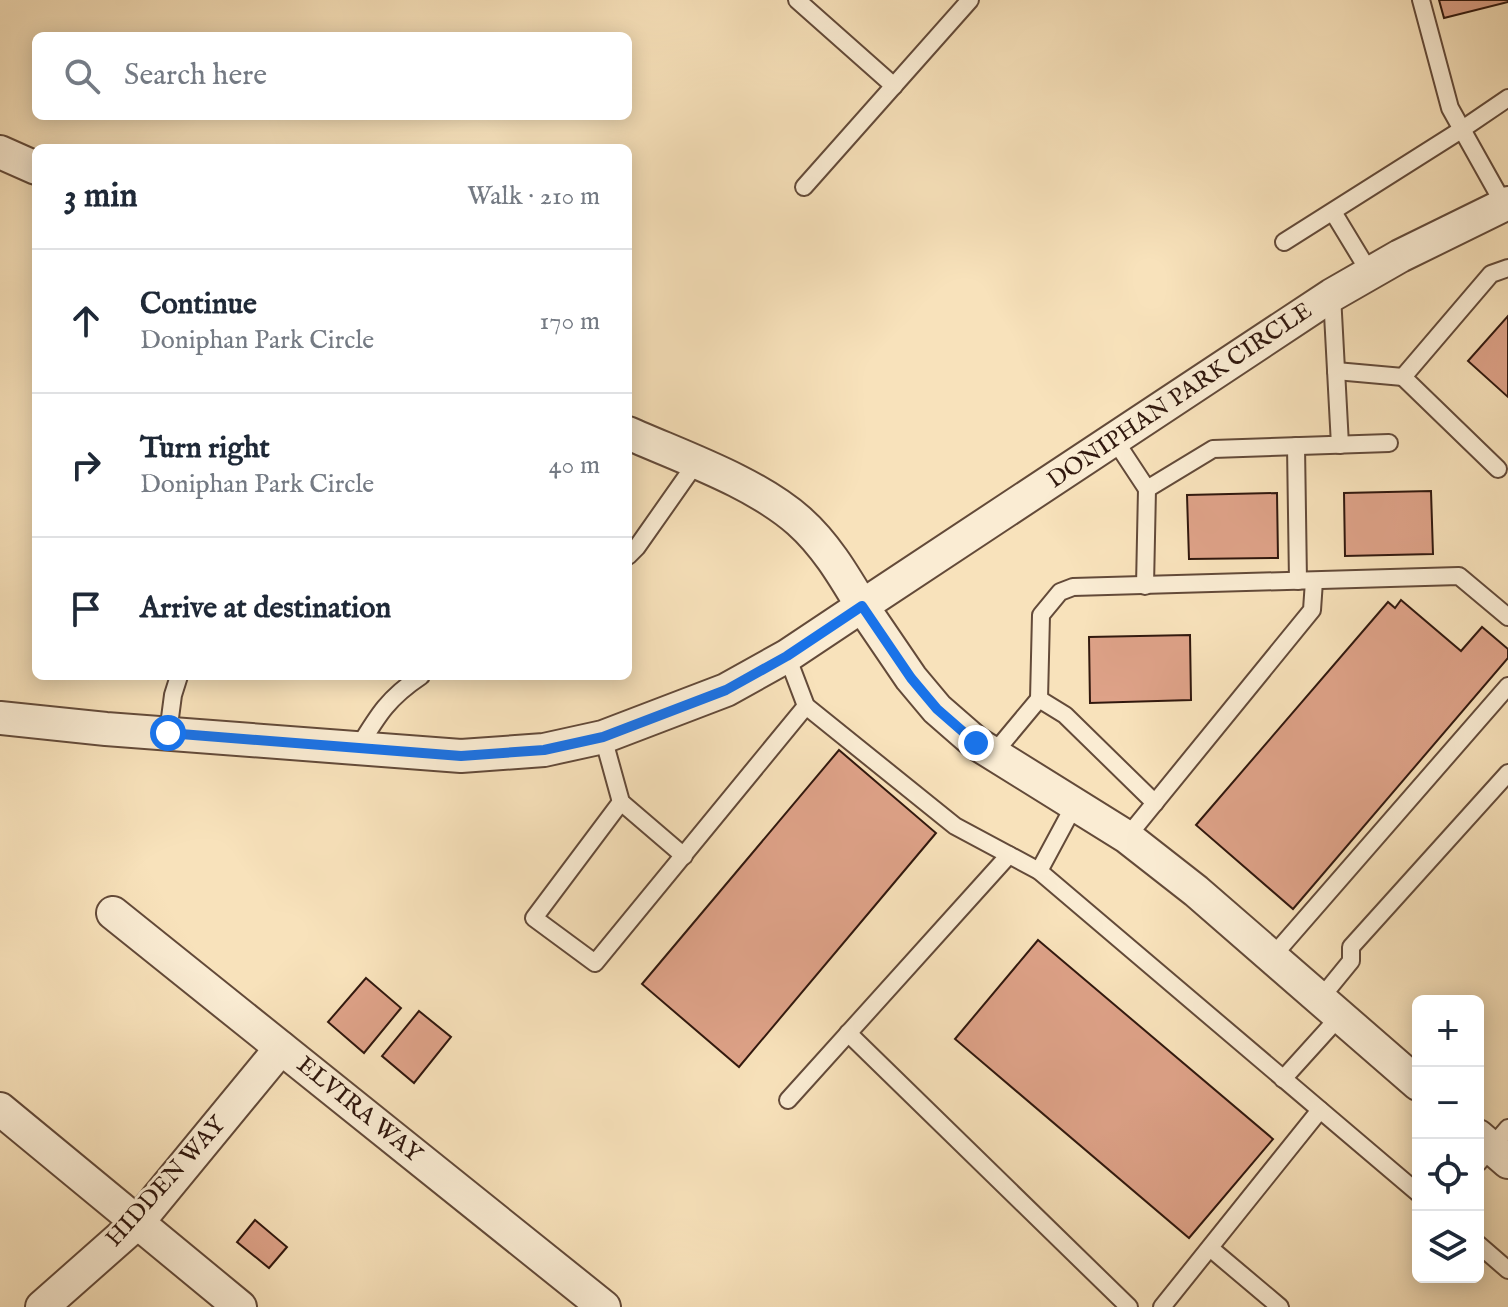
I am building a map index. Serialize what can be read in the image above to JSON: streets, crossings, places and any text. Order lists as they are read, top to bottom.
{
  "streets": {
    "street": ["DONIPHAN PARK CIRCLE", "ELVIRA WAY", "HIDDEN WAY"]
  },
  "crossings": [
    ["ELVIRA WAY", "HIDDEN WAY"]
  ],
  "page": {
    "search": "Search here",
    "heading": ["3 min", "Walk · 210 m"],
    "list": [
      ["Continue", "Doniphan Park Circle", "170 m"],
      ["Turn right", "Doniphan Park Circle", "40 m"],
      "Arrive at destination"
    ],
    "map_buttons": ["+", "−"]
  }
}
